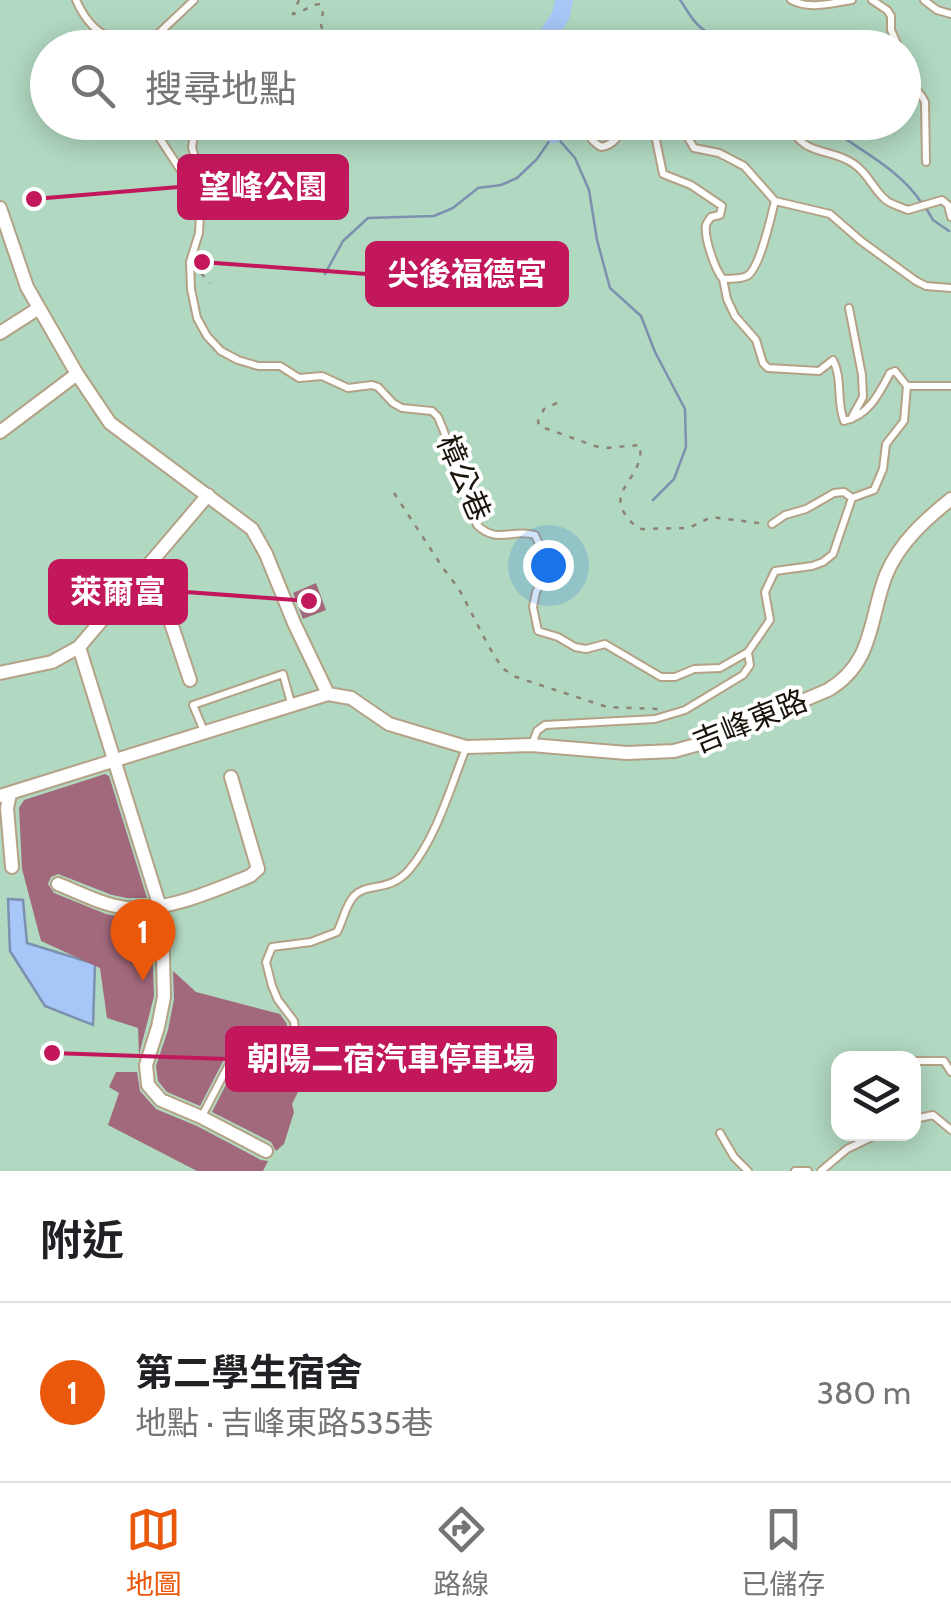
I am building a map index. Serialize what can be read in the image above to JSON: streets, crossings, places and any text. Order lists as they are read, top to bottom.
{
  "streets": {
    "street": ["吉峰東路"],
    "lane": ["樟公巷"]
  },
  "places": [
    "望峰公園",
    "尖後福德宮",
    "萊爾富",
    "朝陽二宿汽車停車場"
  ],
  "page": {
    "search": "搜尋地點",
    "pins": "1",
    "heading": "附近",
    "list": [
      {
        "mark": "1",
        "name": "第二學生宿舍",
        "note": "地點 · 吉峰東路535巷",
        "value": "380 m"
      }
    ],
    "nav": ["地圖", "路線", "已儲存"]
  }
}
